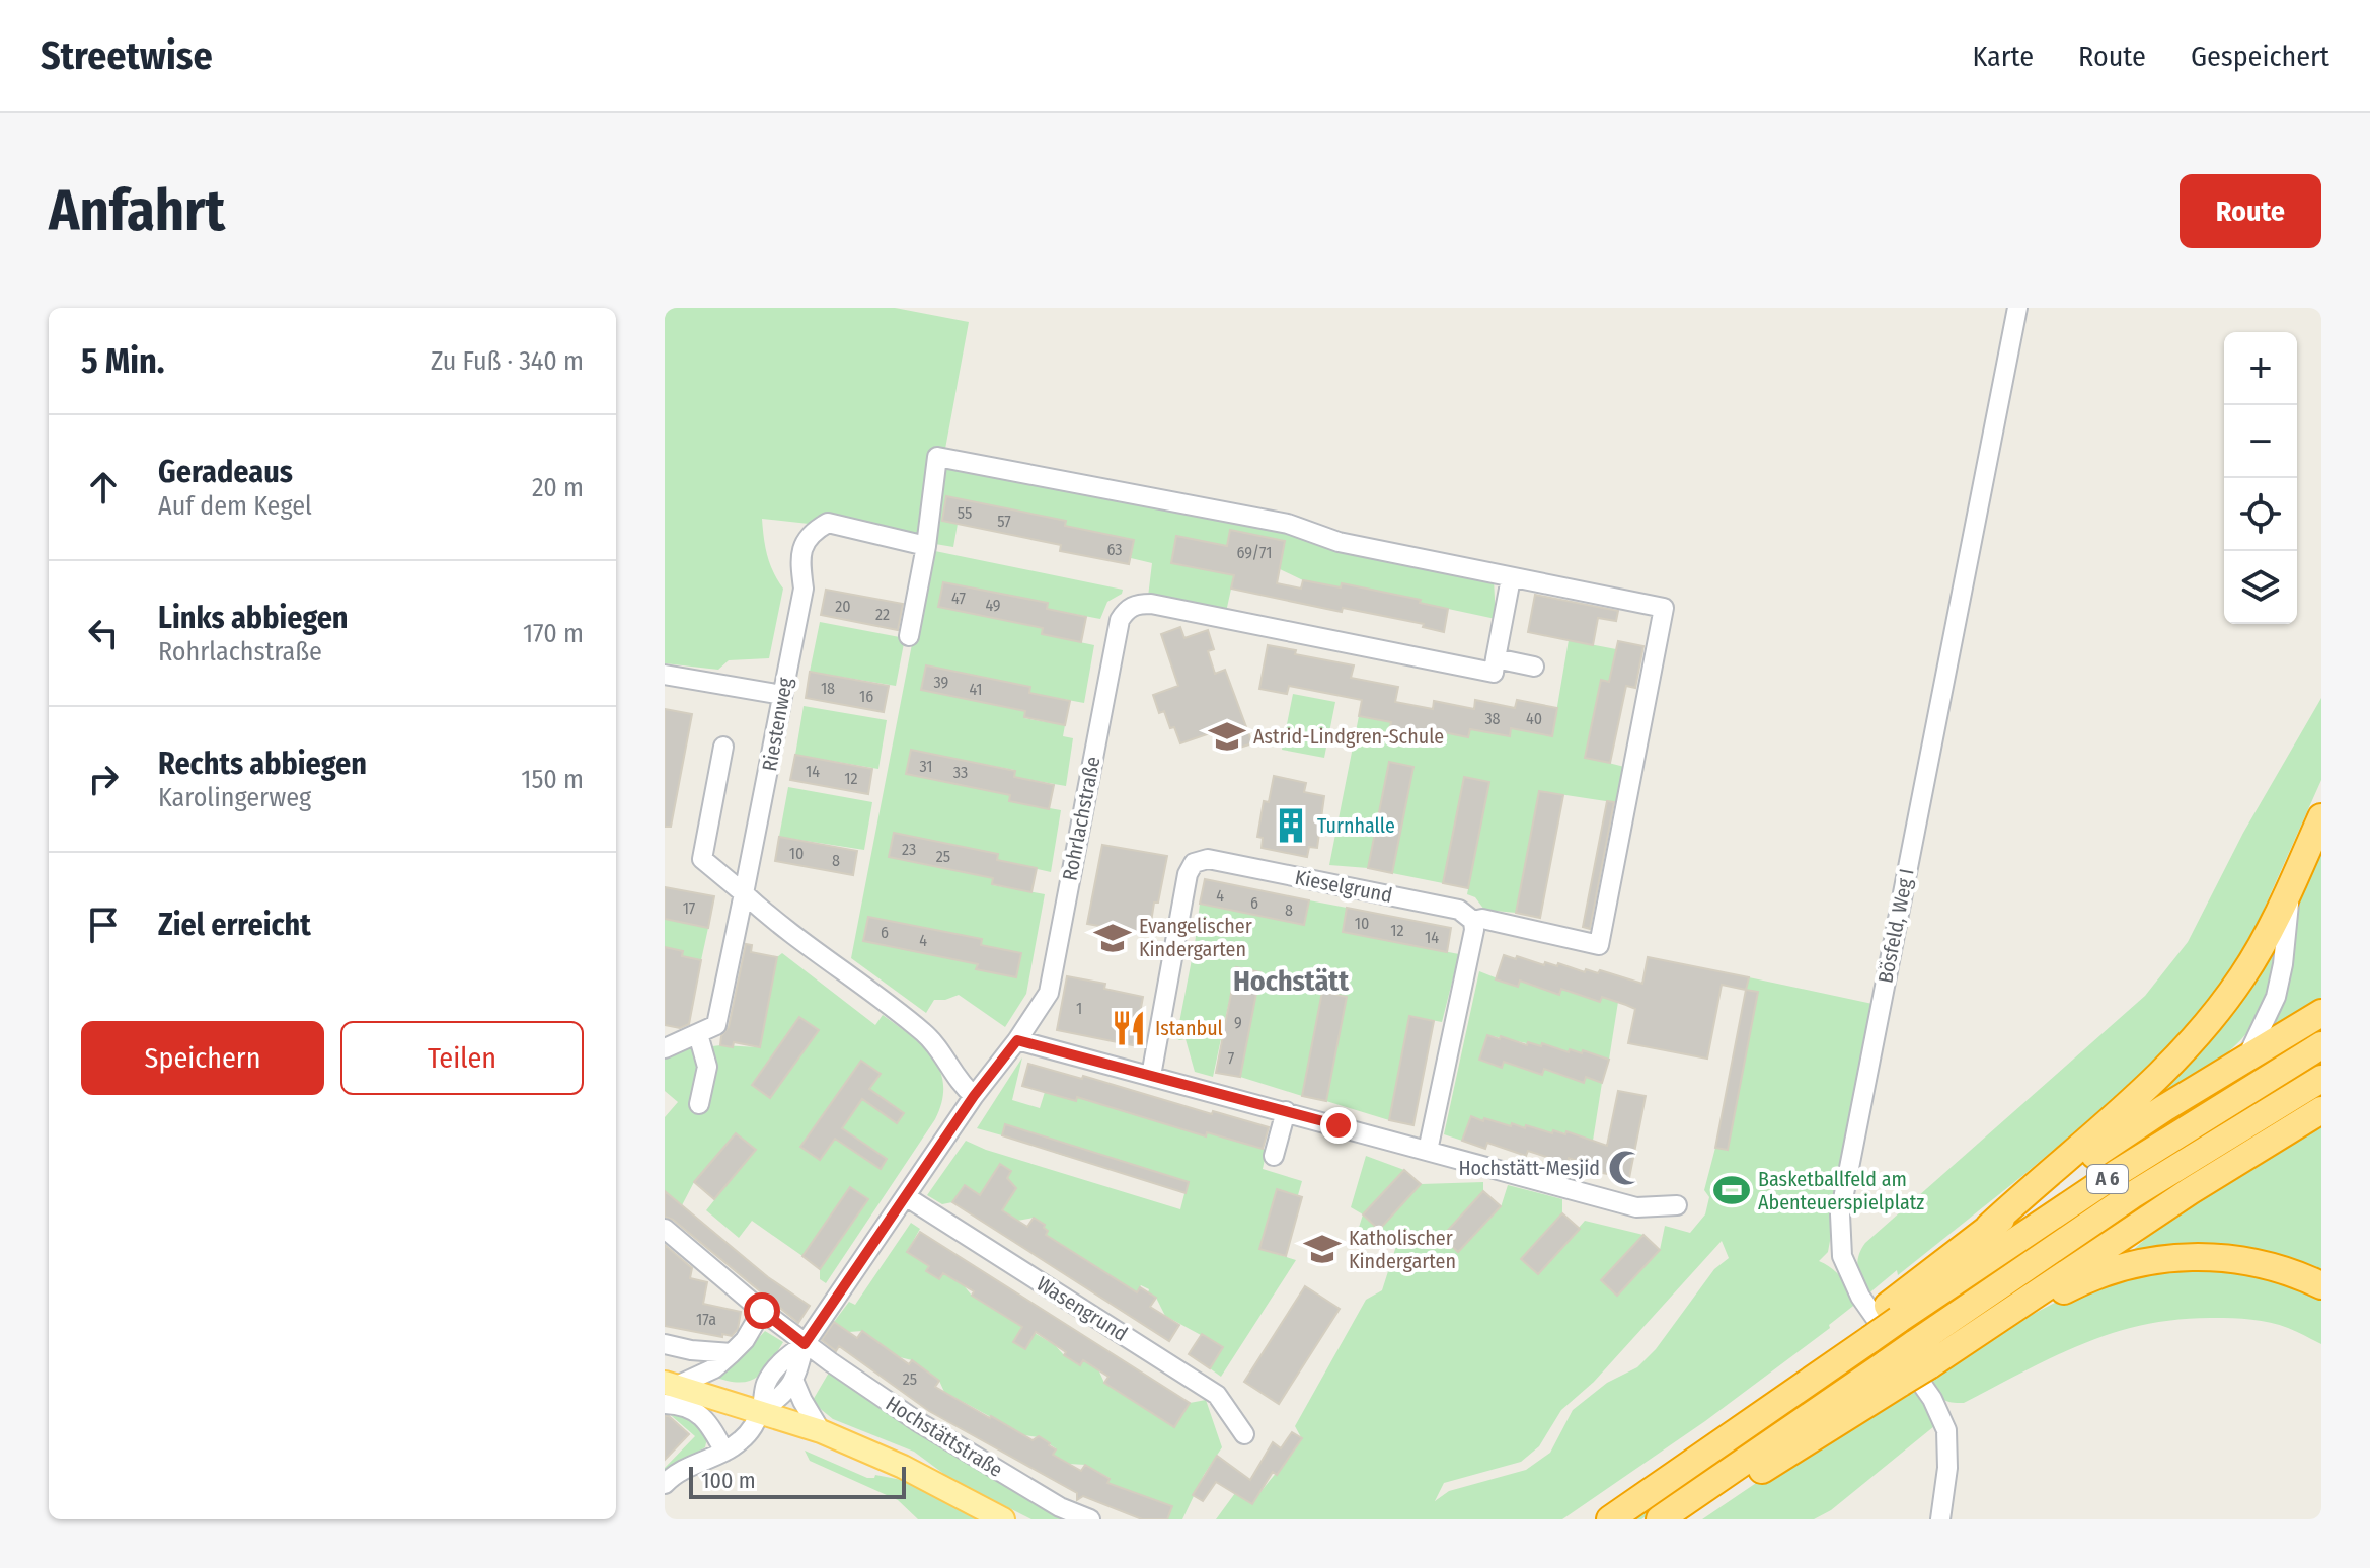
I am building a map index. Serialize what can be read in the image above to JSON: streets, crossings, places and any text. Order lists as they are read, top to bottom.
{
  "streets": {
    "highway": ["A 6"],
    "street": [
      "Riestenweg",
      "Rohrlachstraße",
      "Kieselgrund",
      "Bösfeld, Weg I",
      "Wasengrund",
      "Hochstättstraße"
    ]
  },
  "crossings": [
    ["Rohrlachstraße", "Wasengrund"],
    ["Rohrlachstraße", "Hochstättstraße"]
  ],
  "districts": ["Hochstätt"],
  "places": {
    "school or university": ["Astrid-Lindgren-Schule", "Evangelischer Kindergarten", "Katholischer Kindergarten"],
    "building": ["Turnhalle"],
    "restaurant": ["Istanbul"],
    "mosque": ["Hochstätt-Mesjid"],
    "sports": ["Basketballfeld am Abenteuerspielplatz"]
  },
  "house_numbers": [
    "55",
    "57",
    "63",
    "69/71",
    "47",
    "49",
    "20",
    "22",
    "39",
    "18",
    "41",
    "16",
    "38",
    "40",
    "31",
    "14",
    "33",
    "12",
    "23",
    "10",
    "25",
    "8",
    "4",
    "6",
    "17",
    "8",
    "10",
    "12",
    "6",
    "14",
    "4",
    "1",
    "9",
    "7",
    "17a",
    "25"
  ],
  "scale_bar": "100 m",
  "page": {
    "header": "Streetwise",
    "nav": ["Karte", "Route", "Gespeichert"],
    "buttons": [
      "Route",
      ["Speichern", "Teilen"]
    ],
    "title": "Anfahrt",
    "heading": ["5 Min.", "Zu Fuß · 340 m"],
    "map_buttons": ["+", "−"],
    "list": [
      ["Geradeaus", "Auf dem Kegel", "20 m"],
      ["Links abbiegen", "Rohrlachstraße", "170 m"],
      ["Rechts abbiegen", "Karolingerweg", "150 m"],
      "Ziel erreicht"
    ],
    "scale": "100 m"
  }
}
